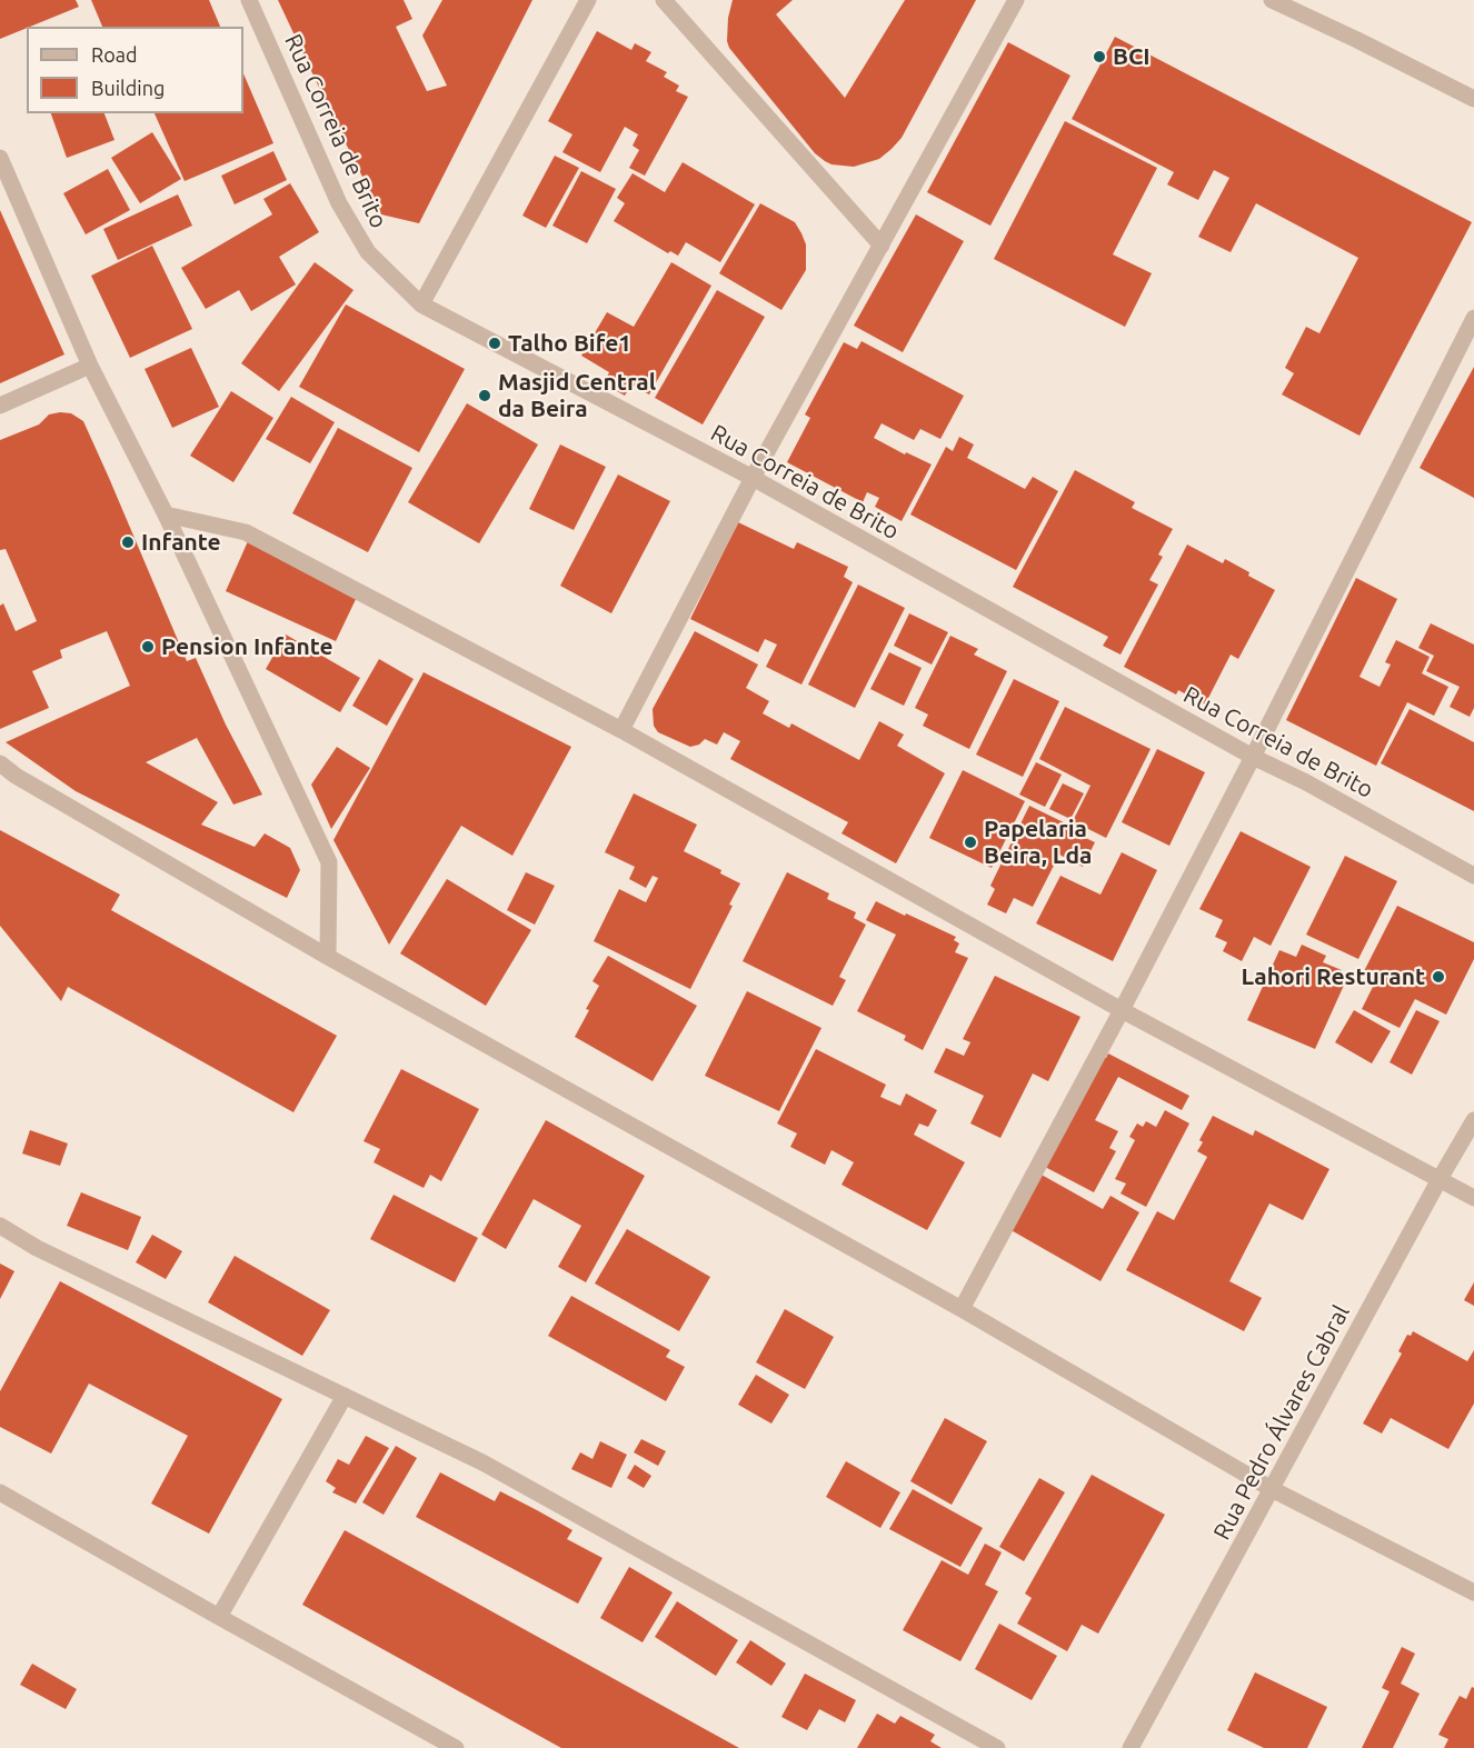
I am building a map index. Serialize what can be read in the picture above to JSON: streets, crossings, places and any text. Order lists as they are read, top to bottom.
{
  "streets": {
    "street": ["Rua Correia de Brito", "Rua Pedro Álvares Cabral"]
  },
  "places": [
    "BCI",
    "Talho Bife1",
    "Masjid Central da Beira",
    "Infante",
    "Pension Infante",
    "Papelaria Beira, Lda",
    "Lahori Resturant"
  ],
  "legend": ["Road", "Building"]
}
